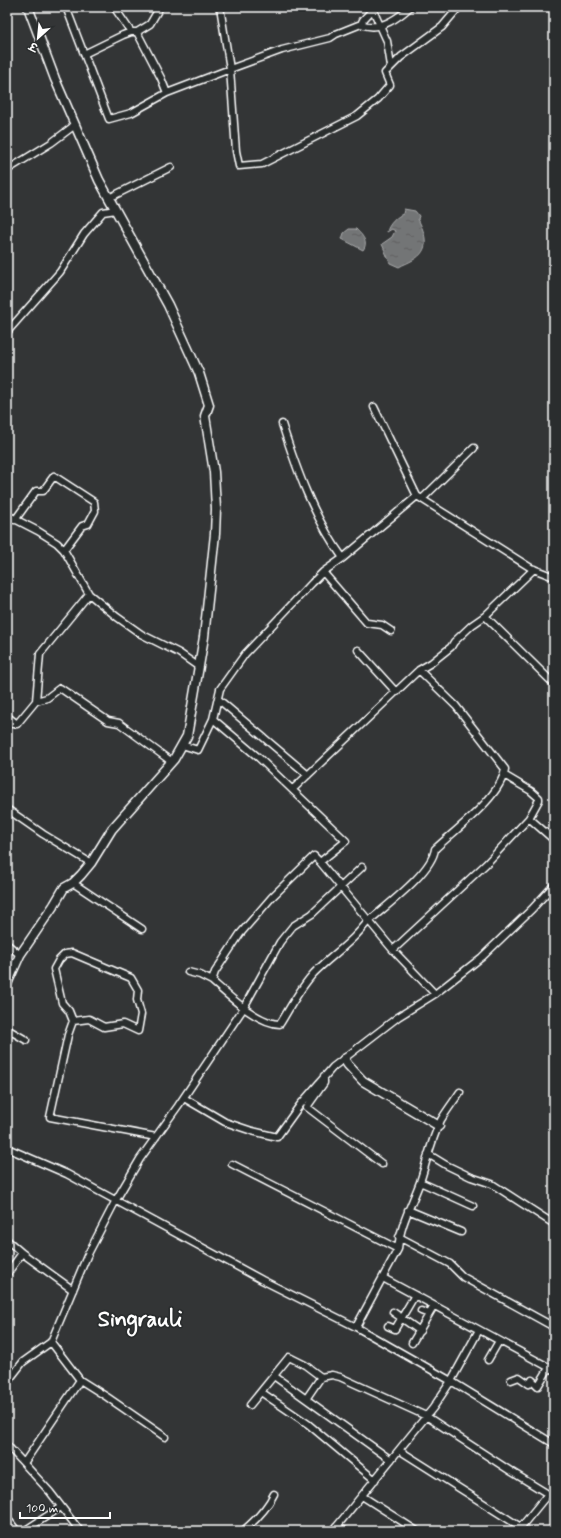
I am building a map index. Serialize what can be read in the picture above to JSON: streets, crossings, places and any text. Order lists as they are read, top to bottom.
{
  "districts": ["Singrauli"],
  "scale_bar": "100 m",
  "north": "bottom left"
}
